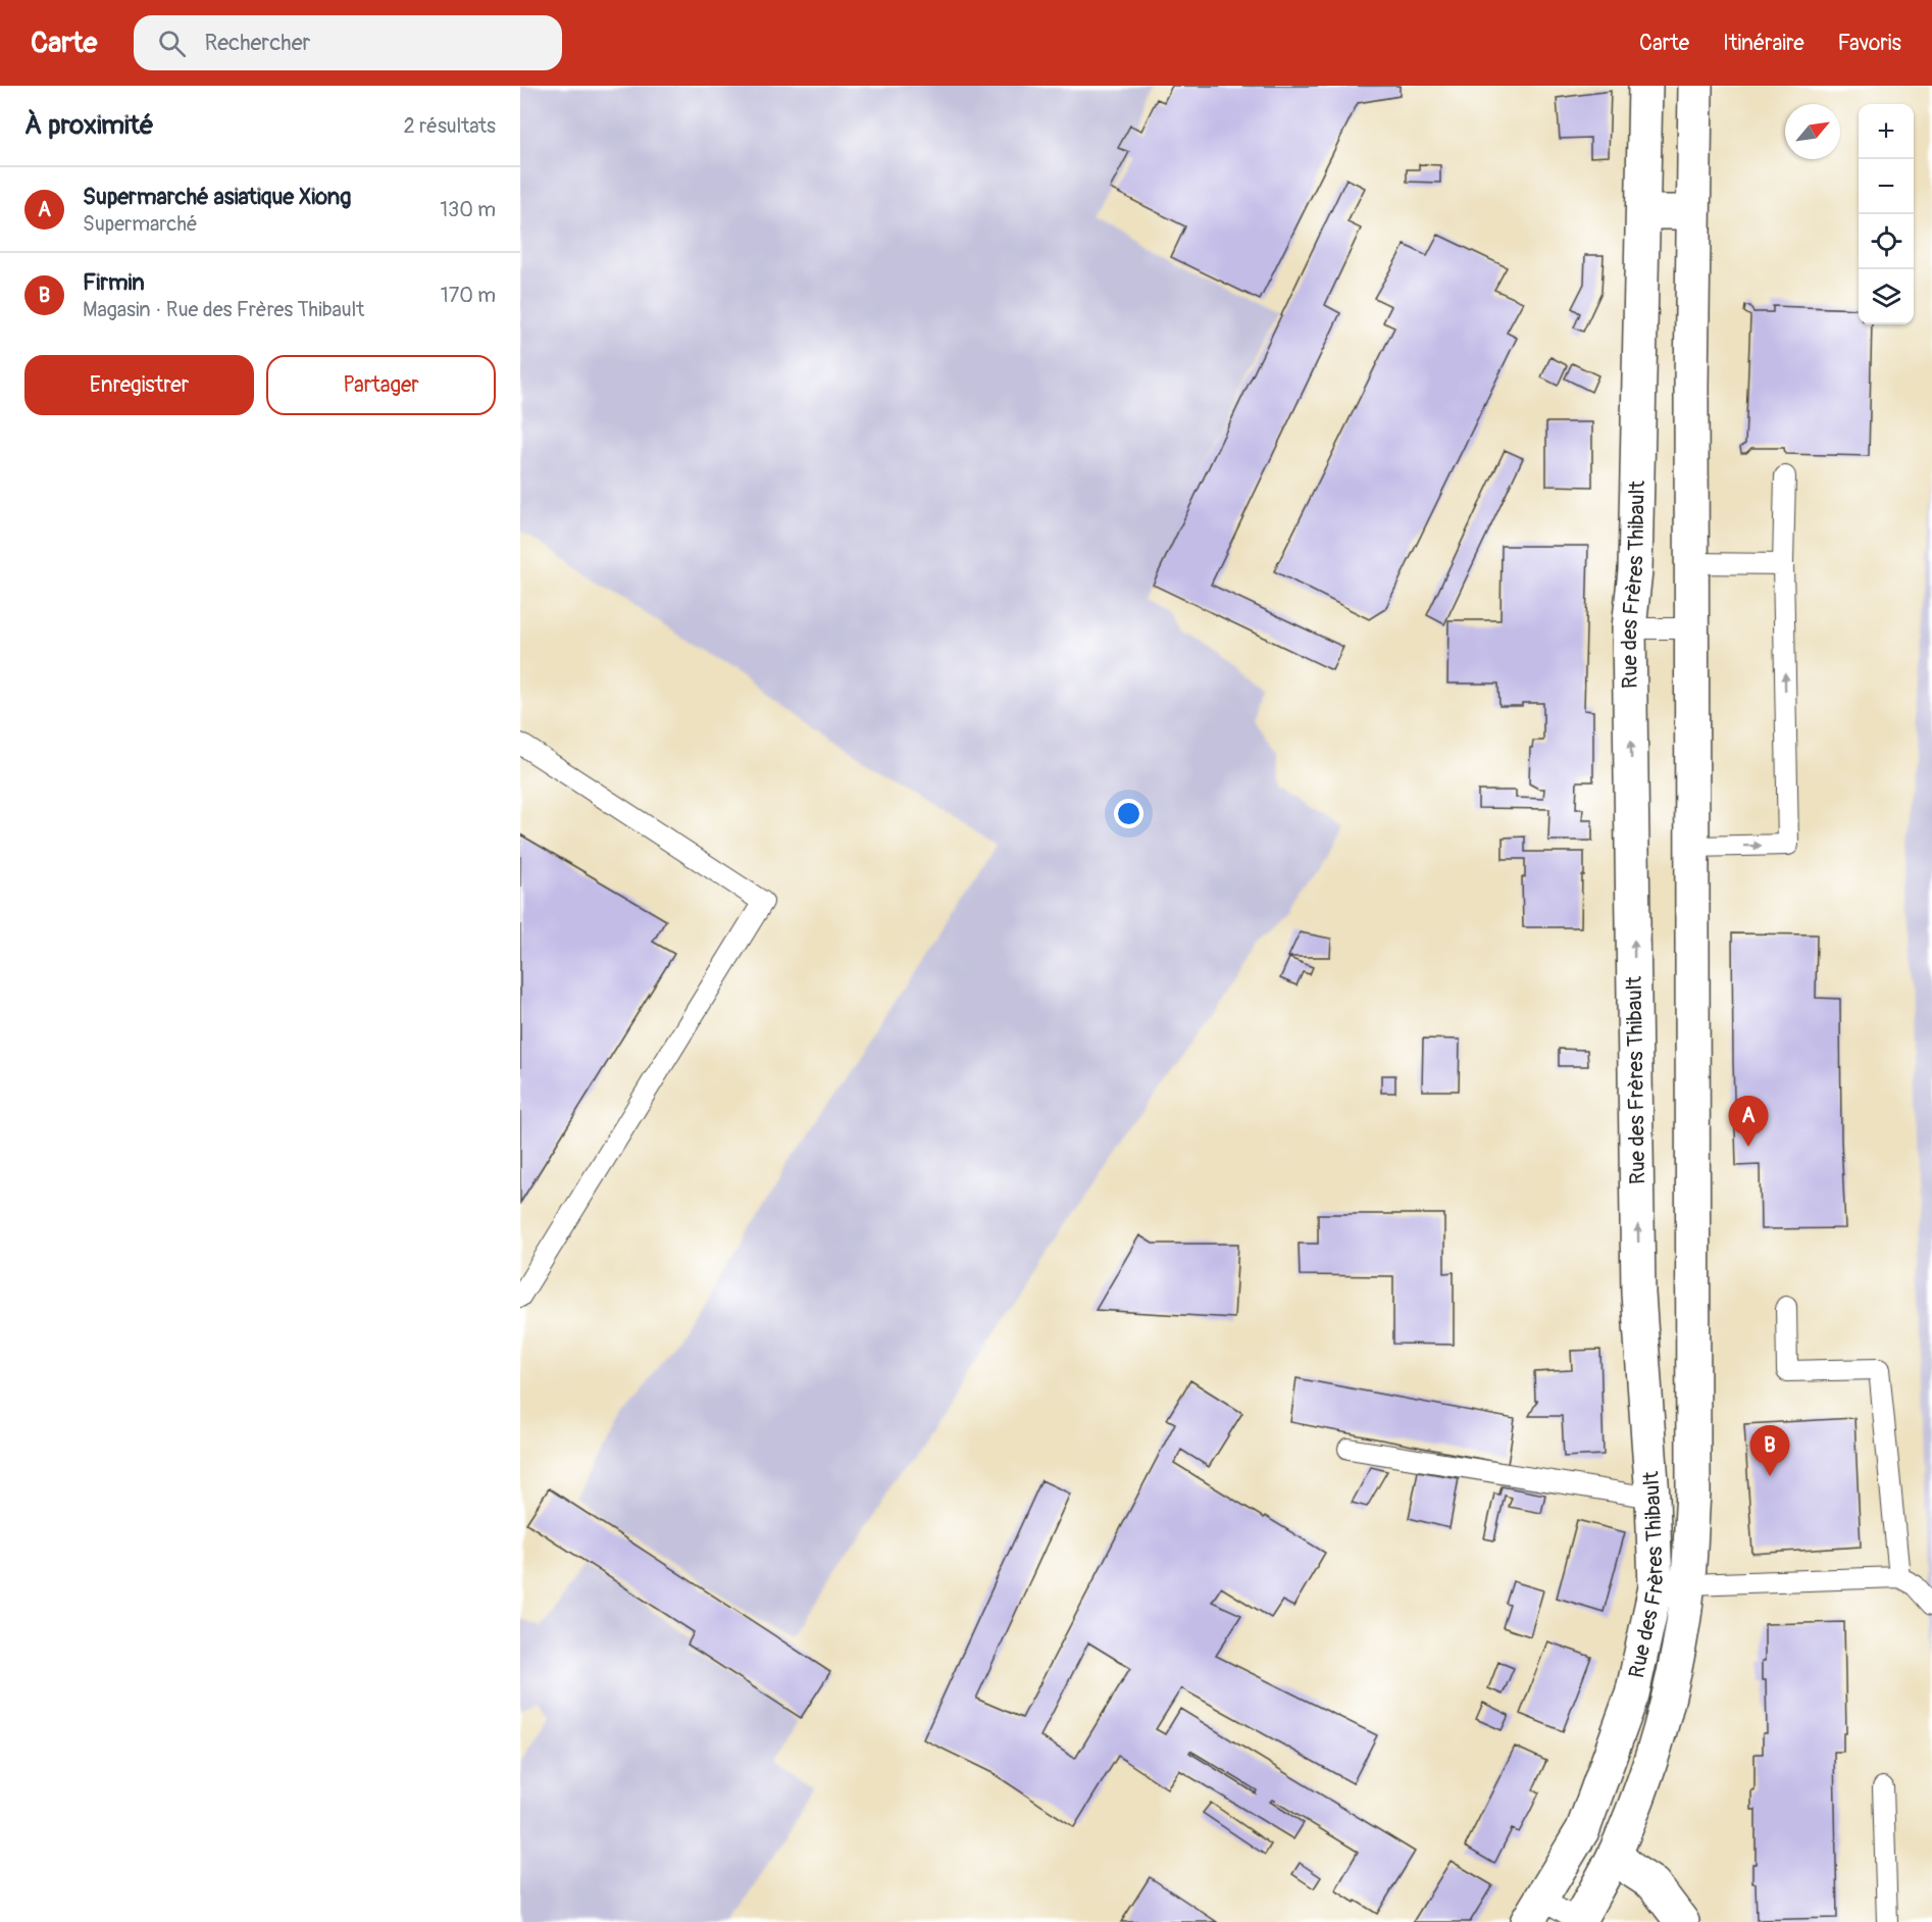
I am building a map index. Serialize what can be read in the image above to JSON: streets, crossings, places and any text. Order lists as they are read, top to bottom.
{
  "streets": {
    "street": ["Rue des Frères Thibault"]
  },
  "north": "top right",
  "page": {
    "header": "Carte",
    "search": "Rechercher",
    "nav": ["Carte", "Itinéraire", "Favoris"],
    "heading": ["À proximité", "2 résultats"],
    "map_buttons": ["+", "−"],
    "list": [
      {
        "mark": "A",
        "name": "Supermarché asiatique Xiong",
        "note": "Supermarché",
        "value": "130 m"
      },
      {
        "mark": "B",
        "name": "Firmin",
        "note": "Magasin · Rue des Frères Thibault",
        "value": "170 m"
      }
    ],
    "buttons": ["Enregistrer", "Partager"],
    "pins": ["A", "B"]
  }
}
